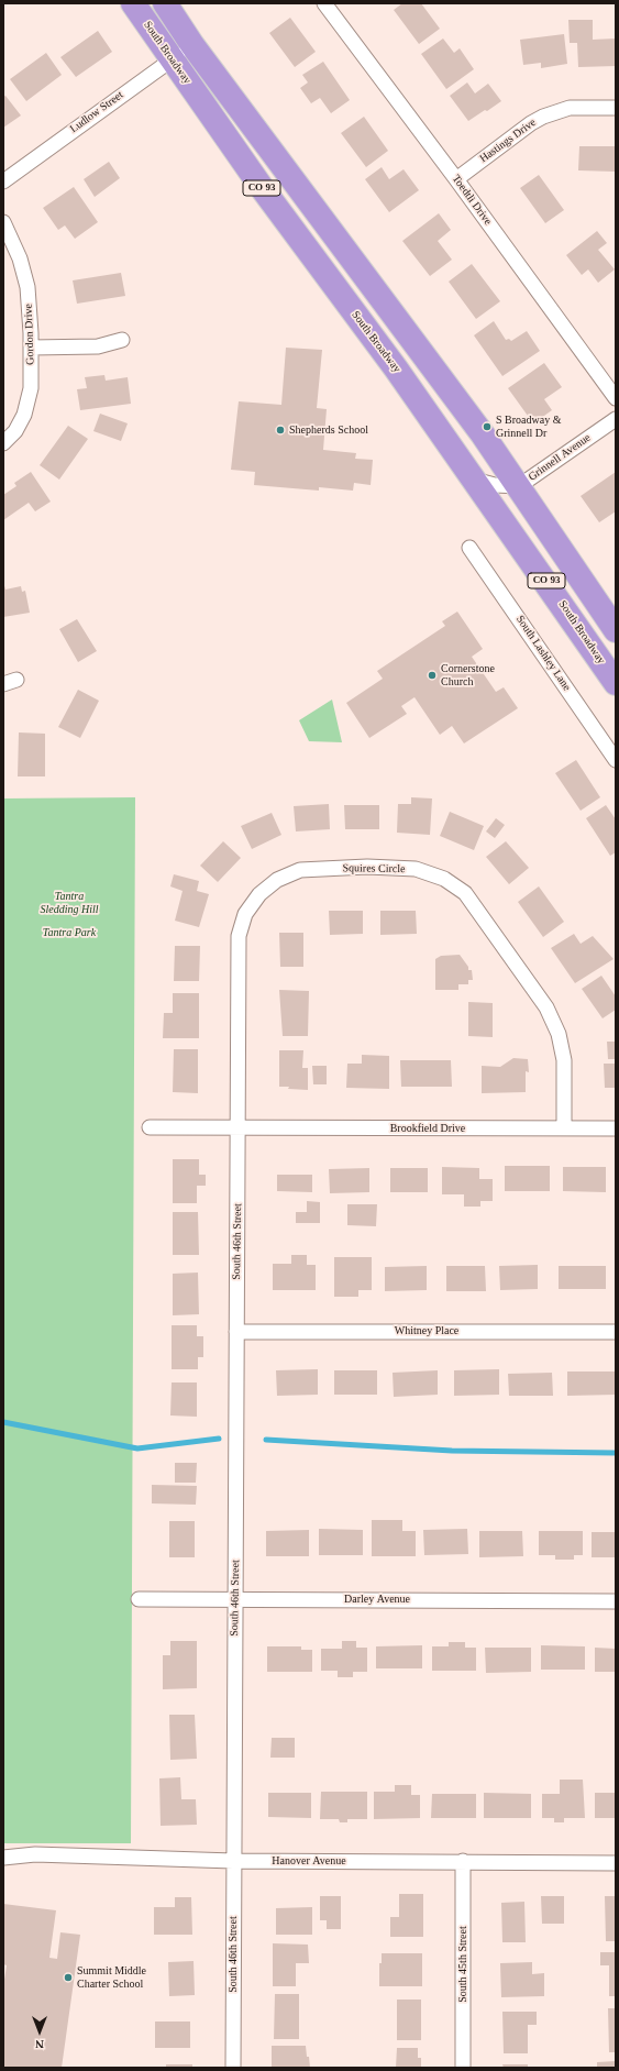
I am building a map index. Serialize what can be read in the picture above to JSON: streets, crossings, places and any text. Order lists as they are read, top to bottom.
{
  "streets": {
    "highway": ["South Broadway", "CO 93"],
    "street": [
      "Ludlow Street",
      "Hastings Drive",
      "Toedtli Drive",
      "Gordon Drive",
      "Grinnell Avenue",
      "South Lashley Lane",
      "Squires Circle",
      "Brookfield Drive",
      "South 46th Street",
      "Whitney Place",
      "Darley Avenue",
      "Hanover Avenue",
      "South 45th Street"
    ]
  },
  "crossings": [
    ["South Broadway", "Ludlow Street"],
    ["South Broadway", "Grinnell Avenue"],
    ["Ludlow Street", "CO 93"],
    ["Hastings Drive", "Toedtli Drive"],
    ["CO 93", "Grinnell Avenue"],
    ["Squires Circle", "Brookfield Drive"],
    ["Squires Circle", "South 46th Street"],
    ["Brookfield Drive", "South 46th Street"],
    ["South 46th Street", "Whitney Place"],
    ["South 46th Street", "Darley Avenue"],
    ["South 46th Street", "Hanover Avenue"],
    ["Hanover Avenue", "South 45th Street"]
  ],
  "parks": ["Tantra Sledding Hill", "Tantra Park"],
  "places": [
    "S Broadway & Grinnell Dr",
    "Shepherds School",
    "Cornerstone Church",
    "Summit Middle Charter School"
  ],
  "north": "bottom"
}
